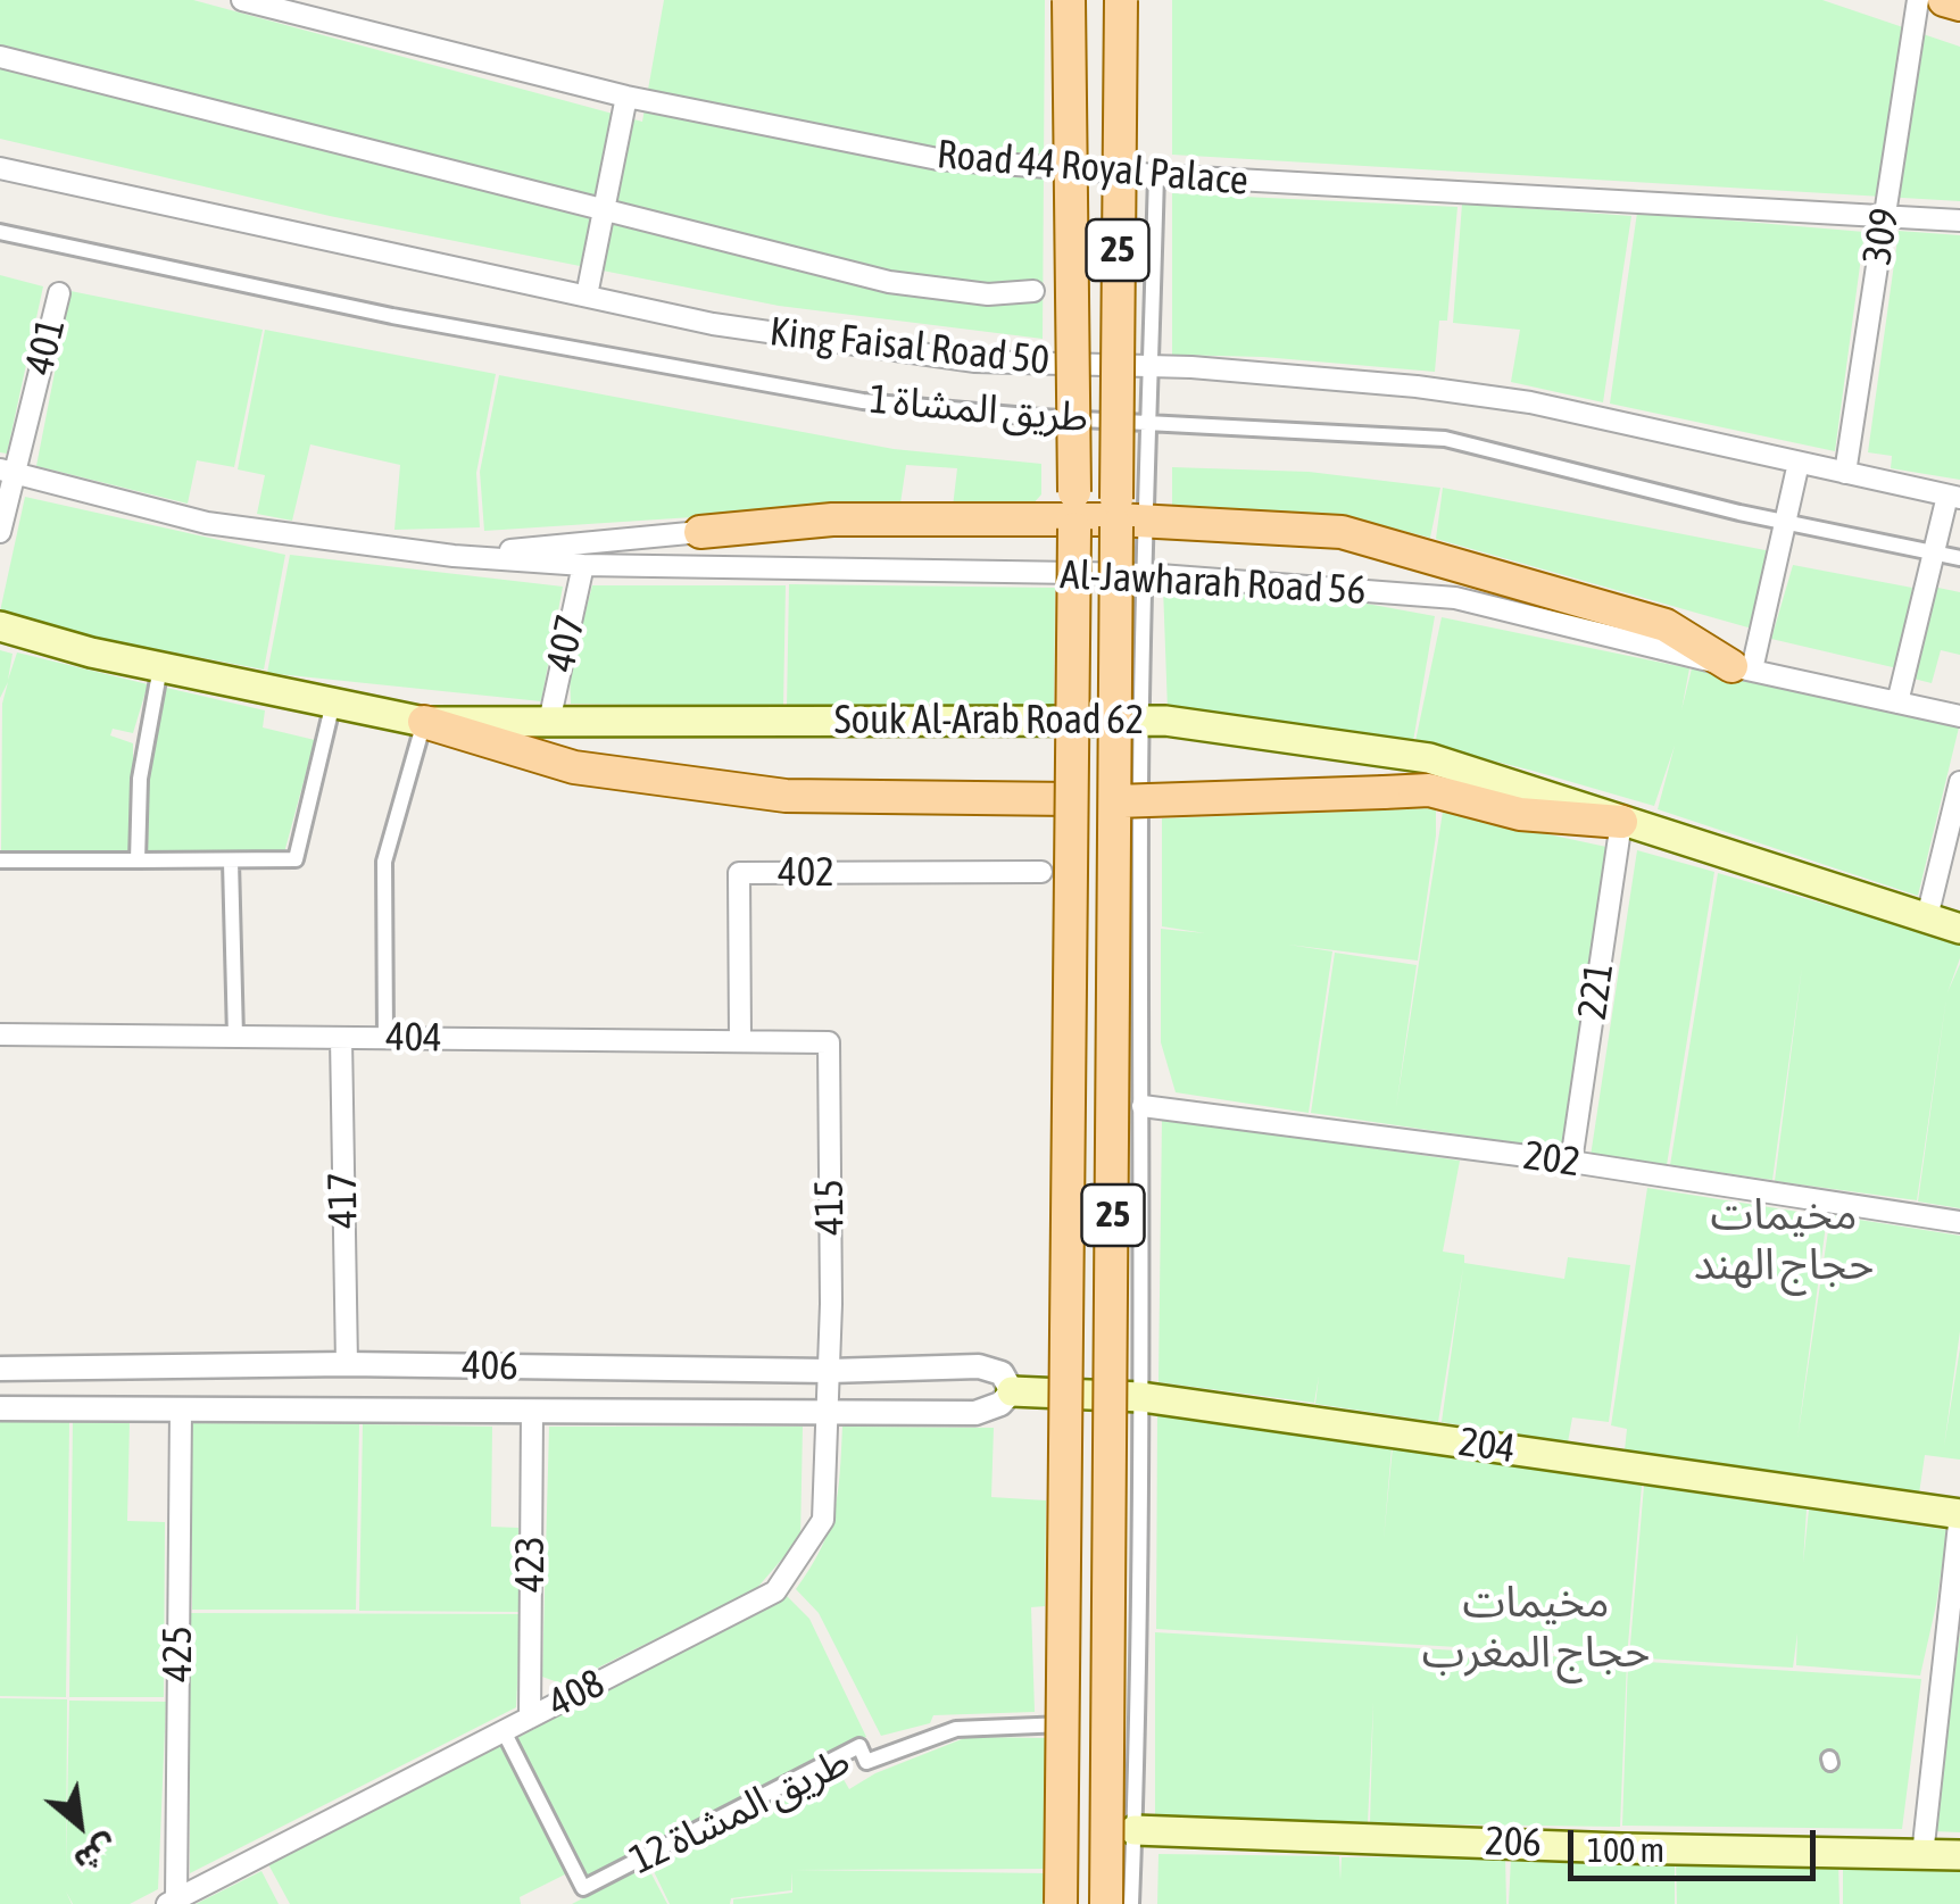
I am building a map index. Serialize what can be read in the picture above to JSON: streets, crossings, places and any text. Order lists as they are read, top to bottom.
{
  "streets": {
    "main road": [
      "25",
      "Souk Al-Arab Road 62",
      "204",
      "206"
    ],
    "street": [
      "Road 44 Royal Palace",
      "309",
      "401",
      "King Faisal Road 50",
      "طريق المشاة 1",
      "Al-Jawharah Road 56",
      "407",
      "402",
      "221",
      "404",
      "202",
      "417",
      "415",
      "406",
      "423",
      "425",
      "408",
      "طريق المشاة 12"
    ]
  },
  "crossings": [
    ["Road 44 Royal Palace", "309"],
    ["309", "King Faisal Road 50"],
    ["401", "Al-Jawharah Road 56"],
    ["Al-Jawharah Road 56", "407"],
    ["407", "Souk Al-Arab Road 62"],
    ["Souk Al-Arab Road 62", "221"],
    ["402", "404"],
    ["221", "202"],
    ["404", "417"],
    ["404", "415"],
    ["417", "406"],
    ["415", "406"],
    ["415", "408"],
    ["406", "204"],
    ["406", "423"],
    ["406", "425"],
    ["406", "408"],
    ["423", "408"],
    ["425", "408"],
    ["408", "طريق المشاة 12"]
  ],
  "districts": ["مخيمات حجاج الهند", "مخيمات حجاج المغرب"],
  "scale_bar": "100 m",
  "north": "bottom right"
}
